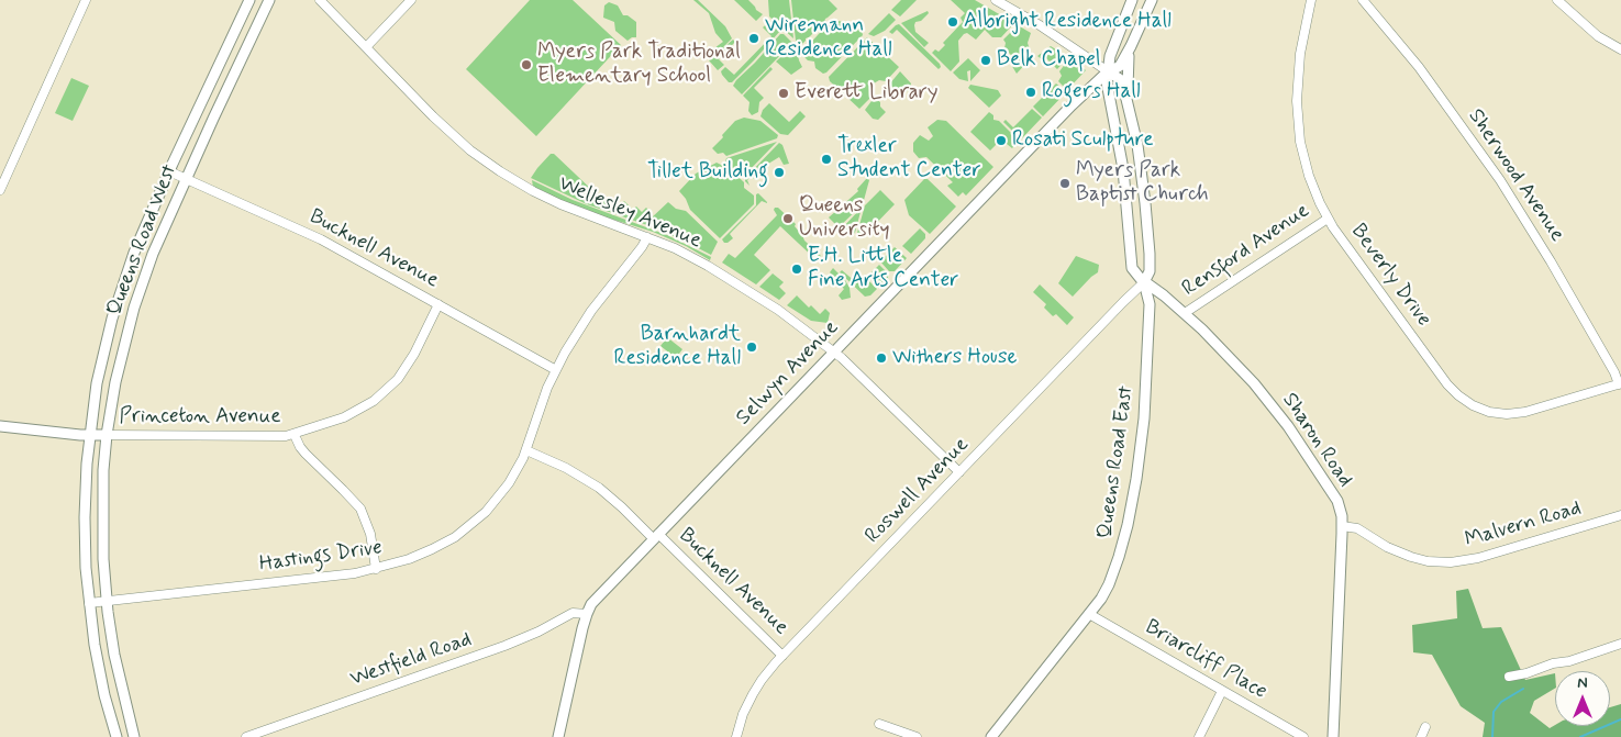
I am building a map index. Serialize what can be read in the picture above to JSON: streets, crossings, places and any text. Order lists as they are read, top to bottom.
{
  "streets": {
    "street": [
      "Sherwood Avenue",
      "Wellesley Avenue",
      "Queens Road West",
      "Bucknell Avenue",
      "Rensford Avenue",
      "Beverly Drive",
      "Selwyn Avenue",
      "Princeton Avenue",
      "Sharon Road",
      "Queens Road East",
      "Roswell Avenue",
      "Malvern Road",
      "Hastings Drive",
      "Westfield Road",
      "Briarcliff Place"
    ]
  },
  "crossings": [
    ["Sherwood Avenue", "Beverly Drive"],
    ["Wellesley Avenue", "Selwyn Avenue"],
    ["Wellesley Avenue", "Roswell Avenue"],
    ["Wellesley Avenue", "Hastings Drive"],
    ["Queens Road West", "Bucknell Avenue"],
    ["Queens Road West", "Princeton Avenue"],
    ["Queens Road West", "Hastings Drive"],
    ["Bucknell Avenue", "Selwyn Avenue"],
    ["Bucknell Avenue", "Princeton Avenue"],
    ["Bucknell Avenue", "Roswell Avenue"],
    ["Bucknell Avenue", "Hastings Drive"],
    ["Rensford Avenue", "Beverly Drive"],
    ["Rensford Avenue", "Sharon Road"],
    ["Selwyn Avenue", "Westfield Road"],
    ["Sharon Road", "Queens Road East"],
    ["Sharon Road", "Roswell Avenue"],
    ["Sharon Road", "Malvern Road"],
    ["Queens Road East", "Roswell Avenue"],
    ["Queens Road East", "Briarcliff Place"]
  ],
  "places": [
    "Albright Residence Hall",
    "Wiremann Residence Hall",
    "Belk Chapel",
    "Myers Park Traditional Elementary School",
    "Rogers Hall",
    "Everett Library",
    "Rosati Sculpture",
    "Trexler Student Center",
    "Tillet Building",
    "Myers Park Baptist Church",
    "Queens University",
    "E.H. Little Fine Arts Center",
    "Barnhardt Residence Hall",
    "Withers House"
  ],
  "north": "top"
}
